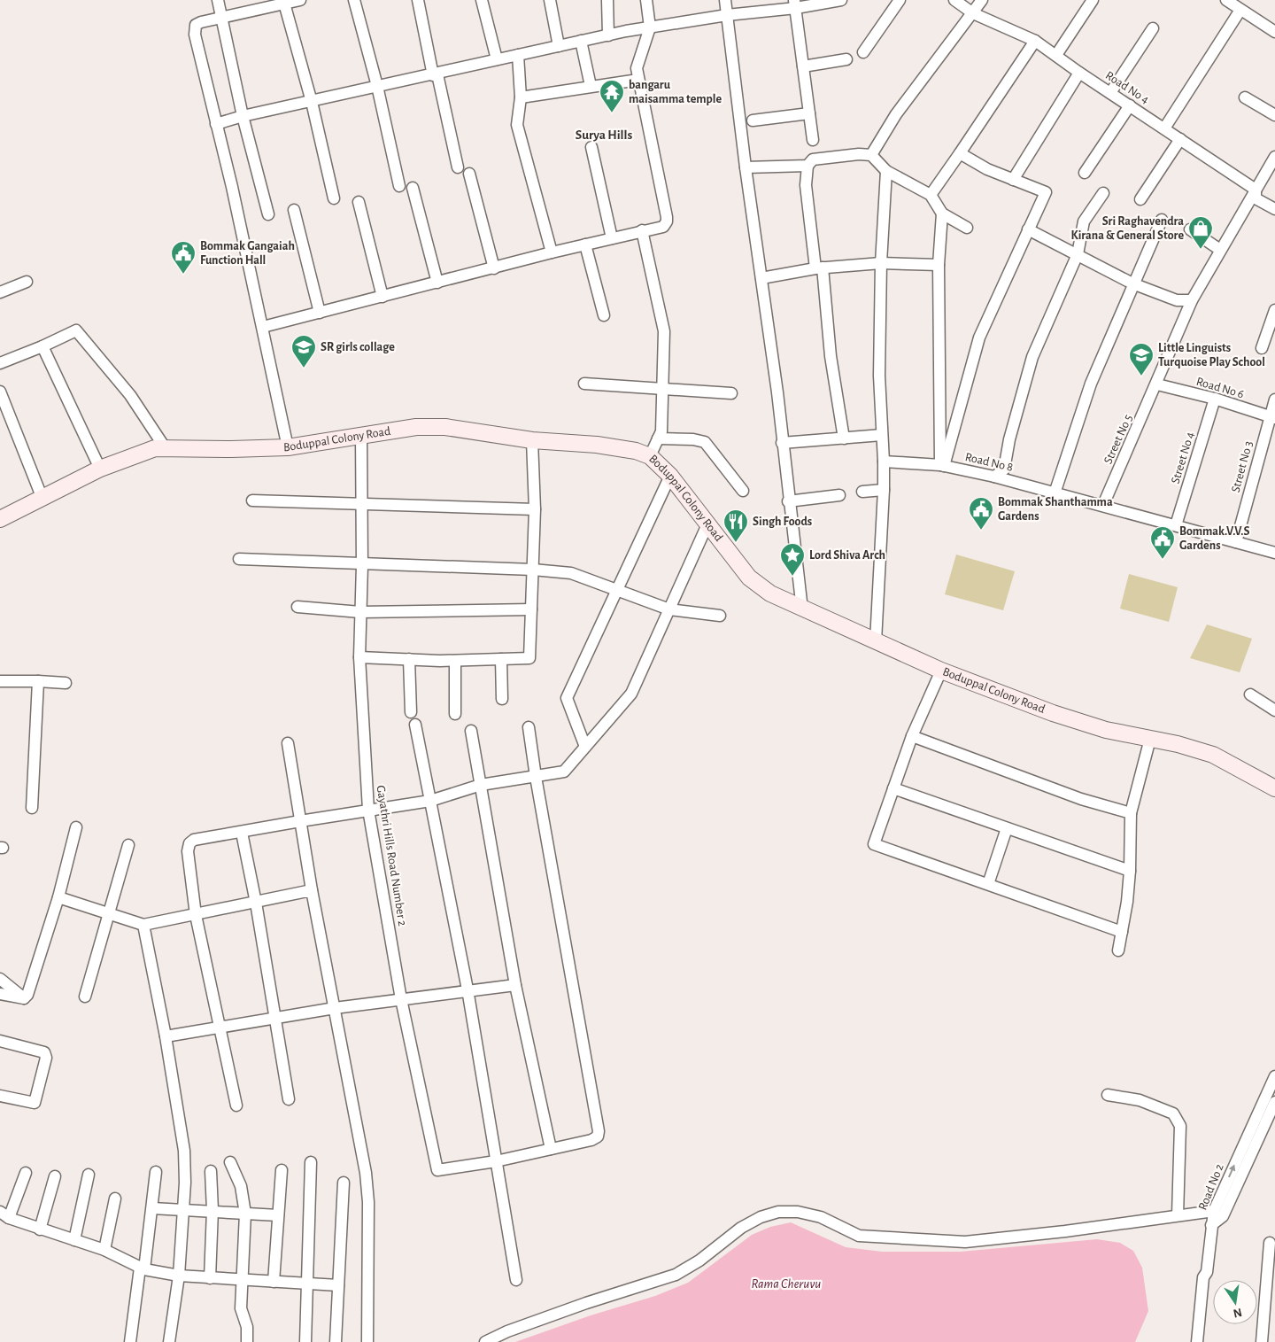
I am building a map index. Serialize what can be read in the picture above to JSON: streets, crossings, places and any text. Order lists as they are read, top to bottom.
{
  "streets": {
    "street": [
      "Road No 4",
      "Road No 6",
      "Boduppal Colony Road",
      "Street No 5",
      "Street No 4",
      "Road No 8",
      "Street No 3",
      "Gayathri Hills Road Number 2",
      "Road No 2"
    ]
  },
  "crossings": [
    ["Road No 4", "Street No 5"],
    ["Road No 6", "Street No 5"],
    ["Road No 6", "Street No 4"],
    ["Road No 6", "Street No 3"],
    ["Boduppal Colony Road", "Gayathri Hills Road Number 2"],
    ["Street No 5", "Road No 8"],
    ["Street No 4", "Road No 8"],
    ["Road No 8", "Street No 3"]
  ],
  "districts": ["Surya Hills"],
  "water": ["Rama Cheruvu"],
  "places": {
    "temple": ["bangaru maisamma temple"],
    "shop": ["Sri Raghavendra Kirana & General Store"],
    "public building": ["Bommak Gangaiah Function Hall", "Bommak Shanthamma Gardens", "Bommak.V.V.S Gardens"],
    "school or university": ["SR girls collage", "Little Linguists Turquoise Play School"],
    "restaurant": ["Singh Foods"],
    "place": ["Lord Shiva Arch"]
  },
  "north": "bottom"
}
